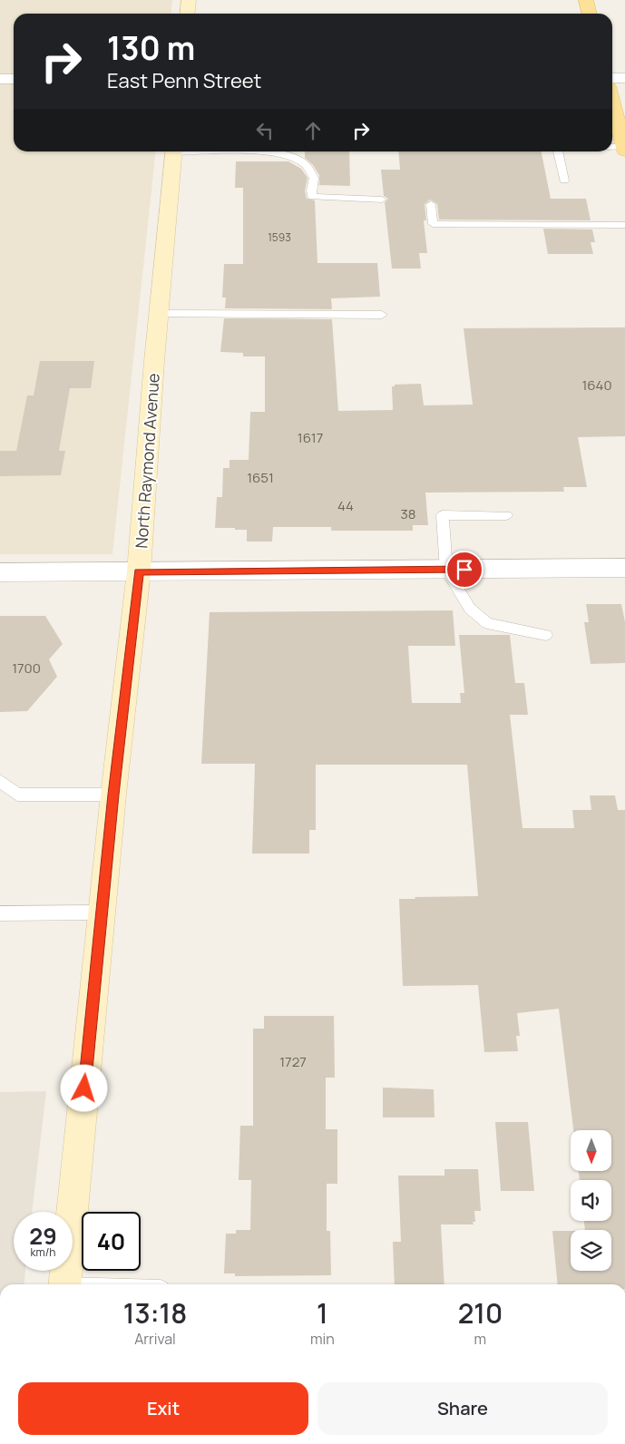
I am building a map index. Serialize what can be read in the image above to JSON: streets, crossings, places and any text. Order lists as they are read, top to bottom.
{
  "streets": {
    "street": ["North Raymond Avenue"]
  },
  "house_numbers": [
    "1593",
    "1640",
    "1617",
    "1651",
    "44",
    "38",
    "1700",
    "1727"
  ],
  "north": "bottom",
  "page": {
    "turn": ["130 m", "East Penn Street"],
    "speed": "29 km/h",
    "limit": "40",
    "eta": [
      "13:18",
      "Arrival",
      "1",
      "min",
      "210",
      "m"
    ],
    "buttons": ["Exit", "Share"]
  }
}
